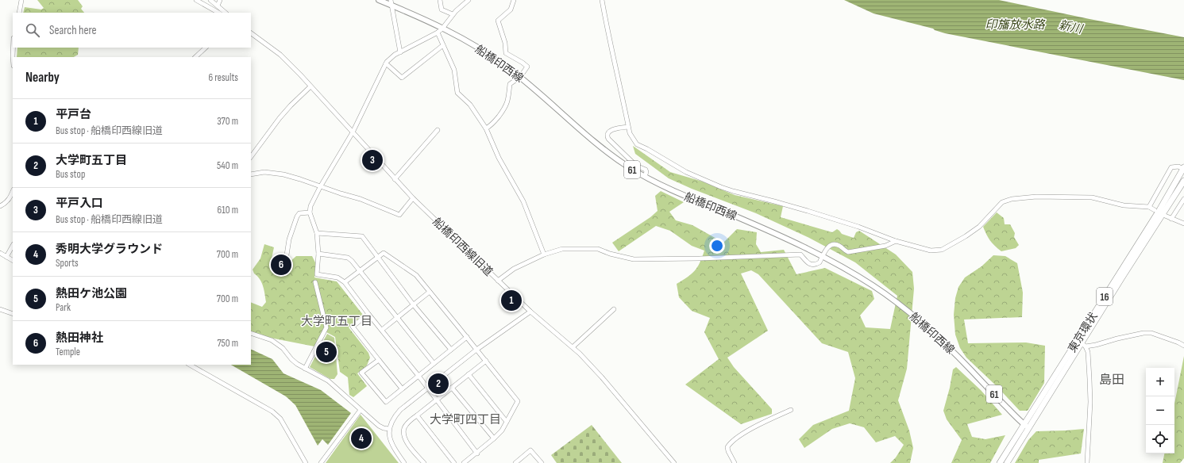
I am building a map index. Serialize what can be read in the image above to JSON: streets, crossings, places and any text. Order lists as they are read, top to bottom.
{
  "streets": {
    "highway": ["16", "東京環状"],
    "main road": ["船橋印西線", "61"],
    "street": ["船橋印西線旧道"]
  },
  "crossings": [
    ["船橋印西線", "東京環状"]
  ],
  "districts": ["大学町五丁目", "島田", "大学町四丁目"],
  "water": ["印旛放水路", "新川"],
  "page": {
    "search": "Search here",
    "heading": ["Nearby", "6 results"],
    "list": [
      {
        "mark": "1",
        "name": "平戸台",
        "note": "Bus stop · 船橋印西線旧道",
        "value": "370 m"
      },
      {
        "mark": "2",
        "name": "大学町五丁目",
        "note": "Bus stop",
        "value": "540 m"
      },
      {
        "mark": "3",
        "name": "平戸入口",
        "note": "Bus stop · 船橋印西線旧道",
        "value": "610 m"
      },
      {
        "mark": "4",
        "name": "秀明大学グラウンド",
        "note": "Sports",
        "value": "700 m"
      },
      {
        "mark": "5",
        "name": "熱田ケ池公園",
        "note": "Park",
        "value": "700 m"
      },
      {
        "mark": "6",
        "name": "熱田神社",
        "note": "Temple",
        "value": "750 m"
      }
    ],
    "pins": [
      "3",
      "6",
      "1",
      "5",
      "2",
      "4"
    ],
    "map_buttons": ["+", "−"]
  }
}
